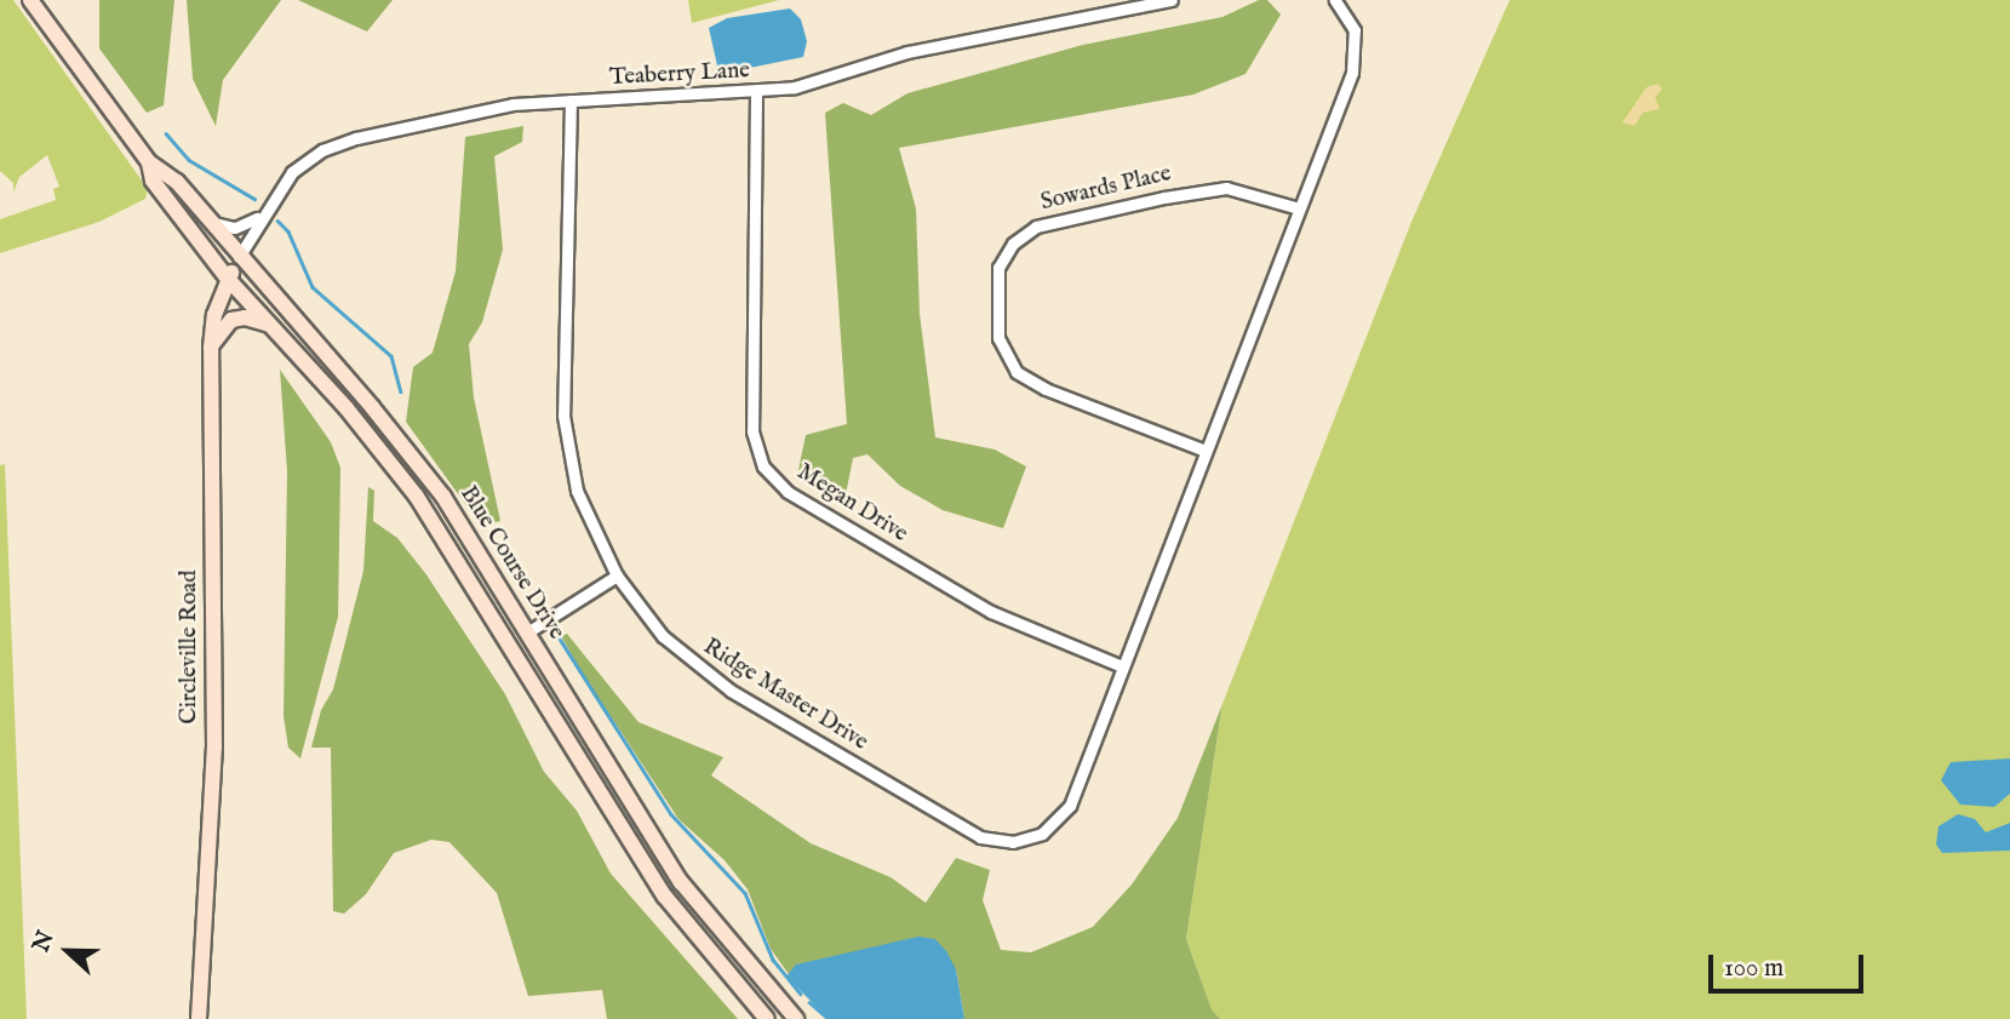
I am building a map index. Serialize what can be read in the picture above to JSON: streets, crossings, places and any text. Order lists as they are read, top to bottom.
{
  "streets": {
    "main road": ["Blue Course Drive", "Circleville Road"],
    "street": [
      "Teaberry Lane",
      "Sowards Place",
      "Megan Drive",
      "Ridge Master Drive"
    ]
  },
  "crossings": [
    ["Teaberry Lane", "Megan Drive"],
    ["Teaberry Lane", "Blue Course Drive"],
    ["Teaberry Lane", "Circleville Road"],
    ["Teaberry Lane", "Ridge Master Drive"],
    ["Megan Drive", "Ridge Master Drive"],
    ["Blue Course Drive", "Circleville Road"]
  ],
  "scale_bar": "100 m",
  "north": "left"
}
